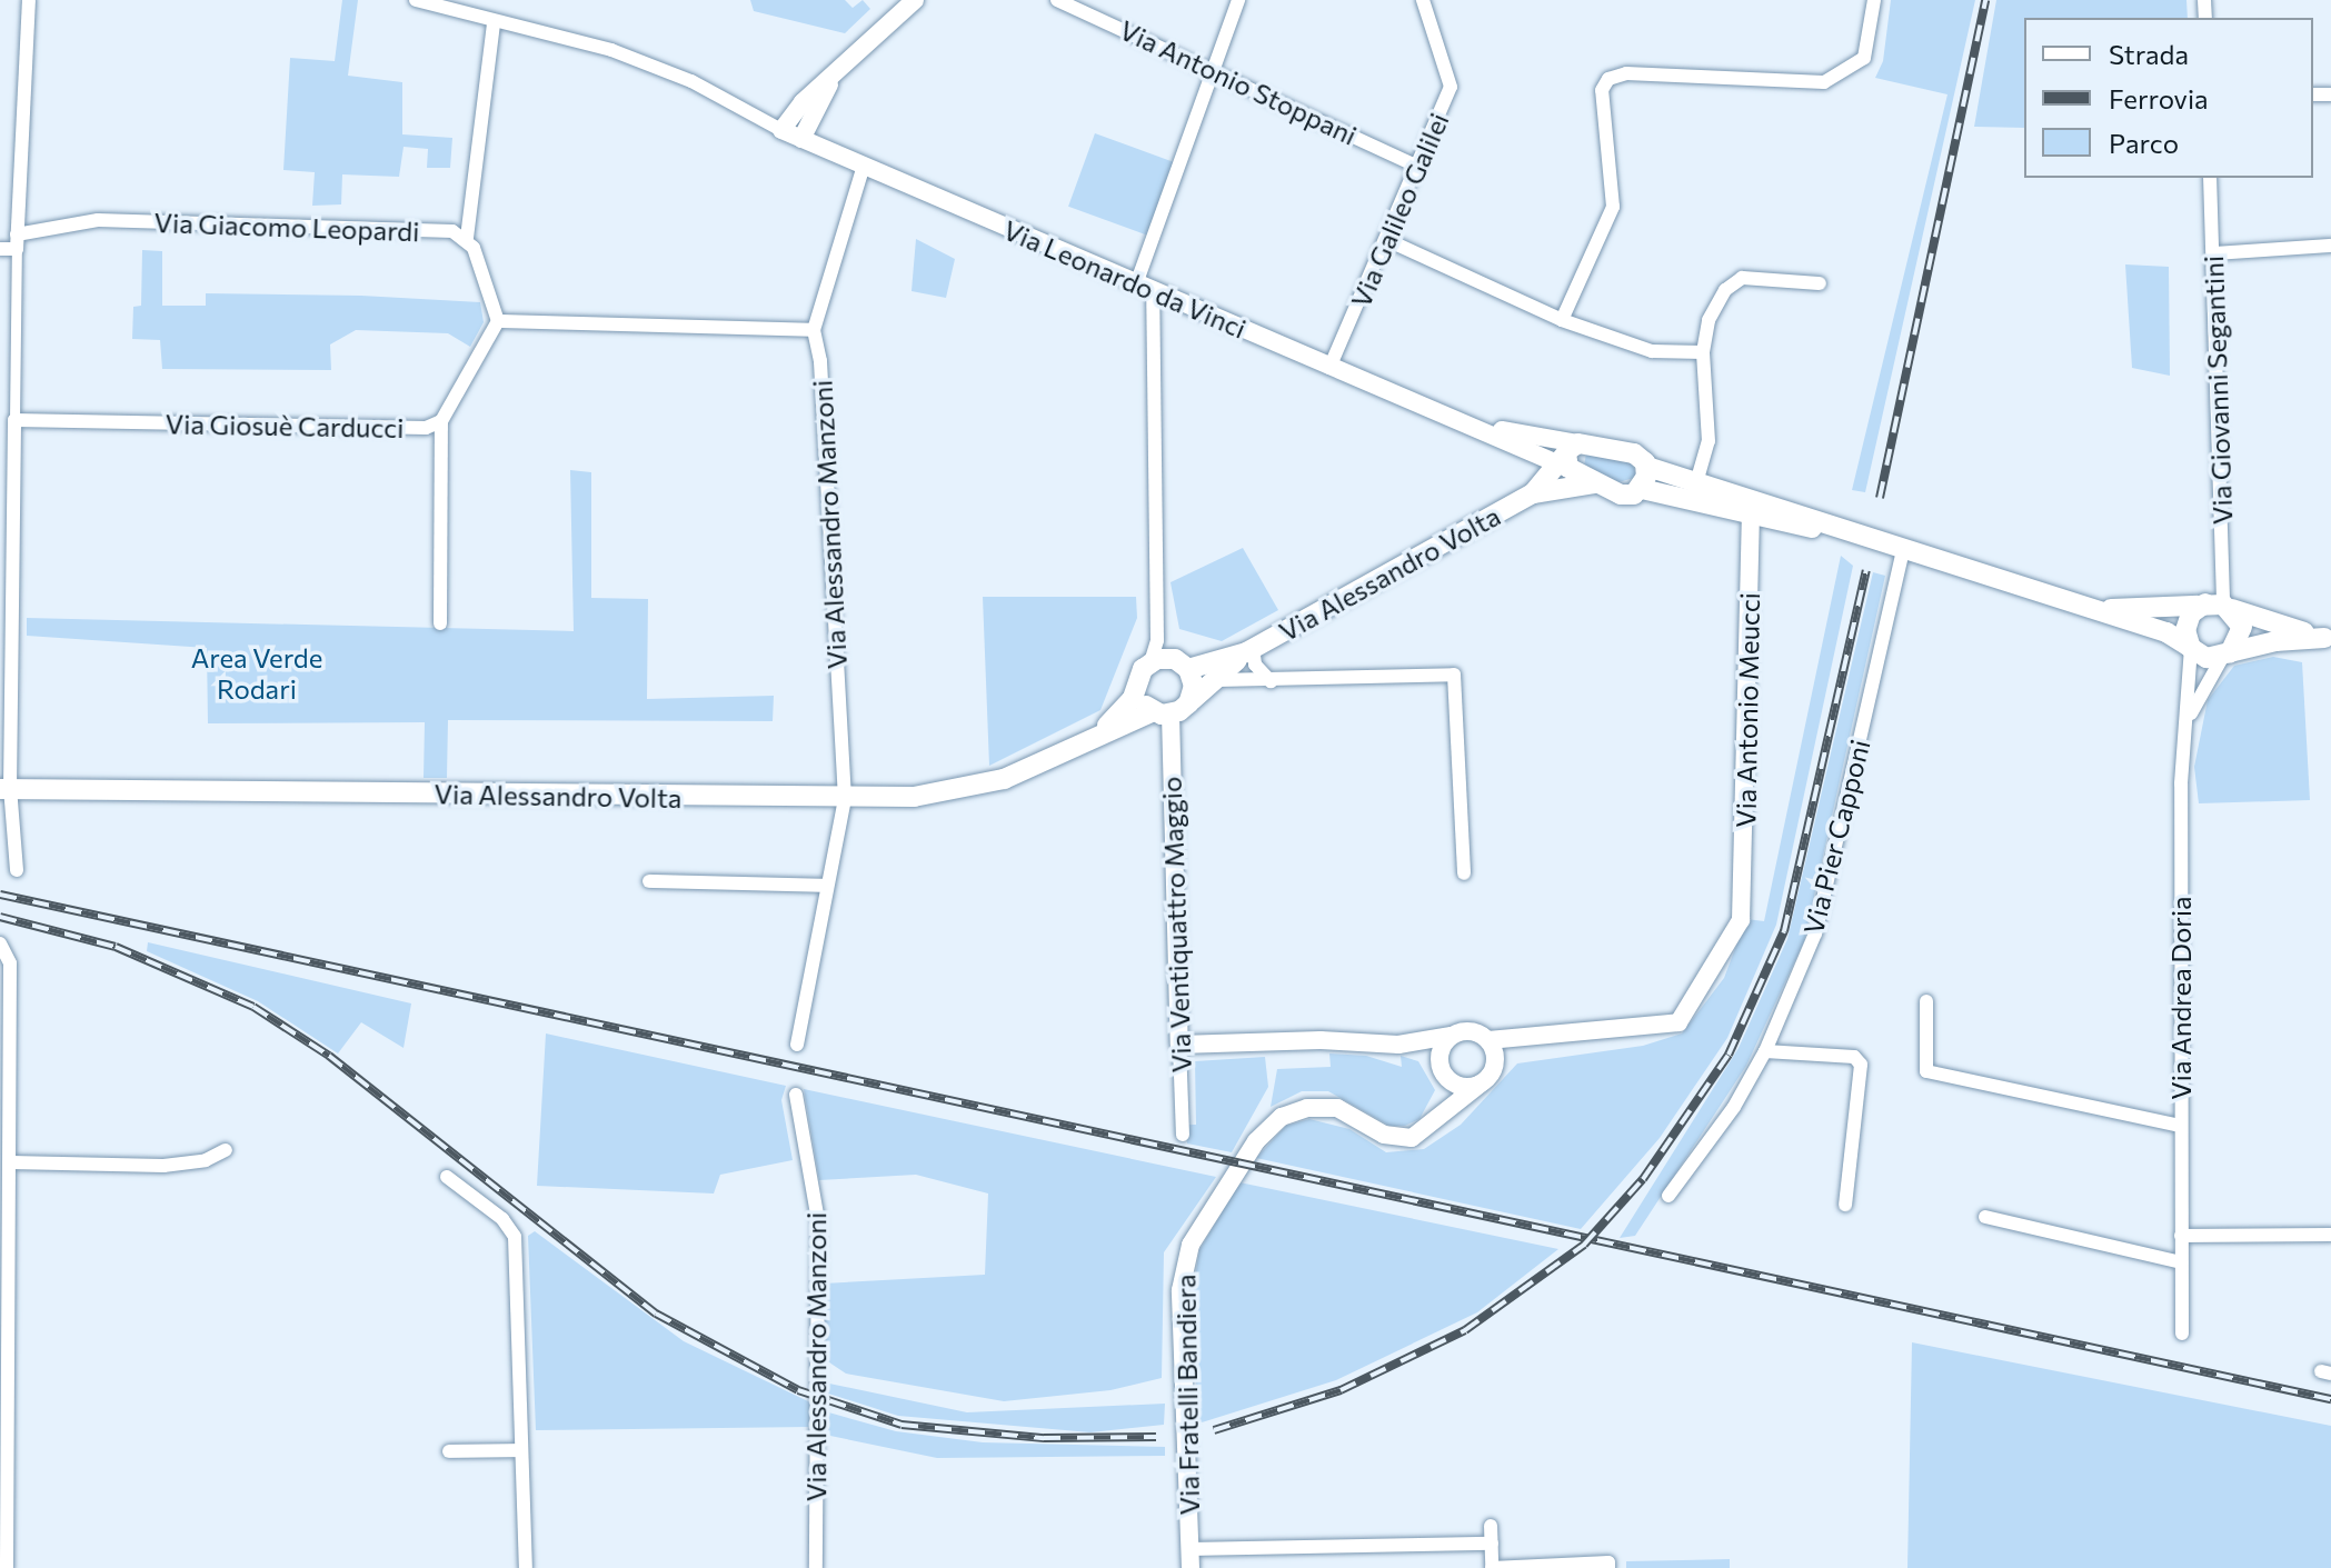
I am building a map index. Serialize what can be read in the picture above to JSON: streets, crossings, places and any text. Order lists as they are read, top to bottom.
{
  "streets": {
    "main road": ["Via Alessandro Volta"],
    "street": [
      "Via Antonio Stoppani",
      "Via Galileo Galilei",
      "Via Giacomo Leopardi",
      "Via Leonardo da Vinci",
      "Via Giovanni Segantini",
      "Via Giosuè Carducci",
      "Via Alessandro Manzoni",
      "Via Antonio Meucci",
      "Via Pier Capponi",
      "Via Ventiquattro Maggio",
      "Via Andrea Doria",
      "Via Fratelli Bandiera"
    ]
  },
  "crossings": [
    ["Via Antonio Stoppani", "Via Galileo Galilei"],
    ["Via Galileo Galilei", "Via Leonardo da Vinci"],
    ["Via Leonardo da Vinci", "Via Alessandro Manzoni"],
    ["Via Leonardo da Vinci", "Via Alessandro Volta"],
    ["Via Giovanni Segantini", "Via Andrea Doria"],
    ["Via Alessandro Manzoni", "Via Alessandro Volta"],
    ["Via Alessandro Volta", "Via Ventiquattro Maggio"],
    ["Via Antonio Meucci", "Via Fratelli Bandiera"]
  ],
  "parks": ["Area Verde Rodari"],
  "legend": ["Strada", "Ferrovia", "Parco"]
}
